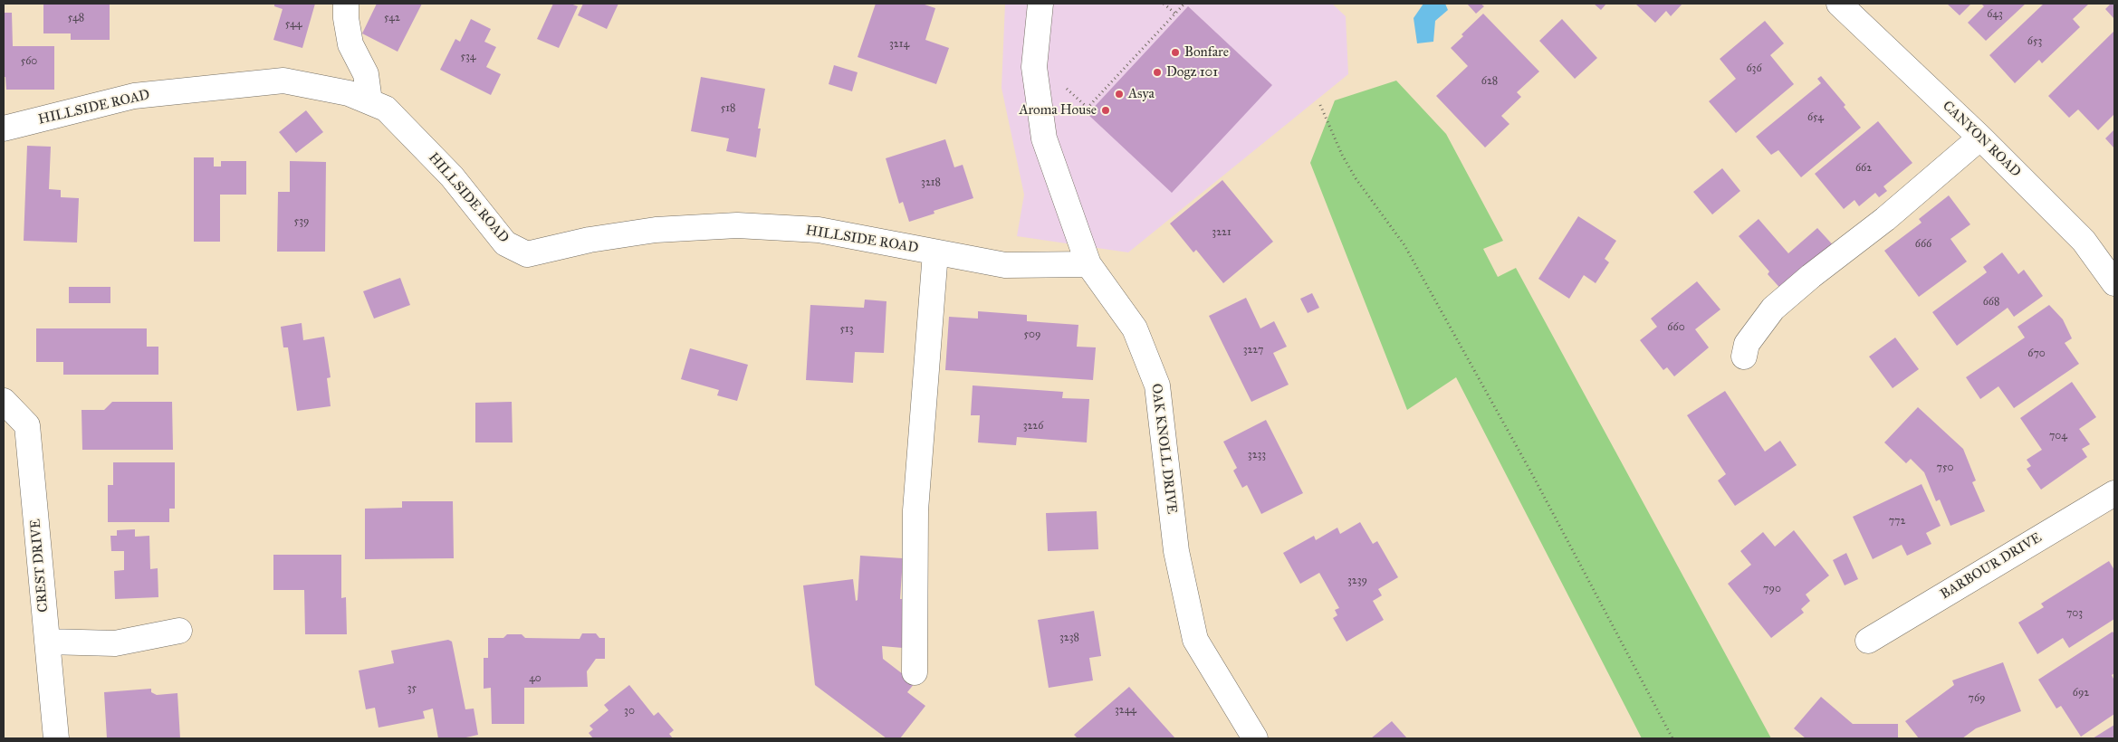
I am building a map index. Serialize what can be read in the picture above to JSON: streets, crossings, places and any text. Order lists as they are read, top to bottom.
{
  "streets": {
    "street": [
      "HILLSIDE ROAD",
      "CANYON ROAD",
      "OAK KNOLL DRIVE",
      "CREST DRIVE",
      "BARBOUR DRIVE"
    ]
  },
  "crossings": [
    ["HILLSIDE ROAD", "OAK KNOLL DRIVE"]
  ],
  "places": [
    "Bonfare",
    "Dogz 101",
    "Asya",
    "Aroma House"
  ],
  "house_numbers": [
    "643",
    "548",
    "542",
    "544",
    "653",
    "3214",
    "534",
    "560",
    "636",
    "628",
    "518",
    "654",
    "662",
    "3218",
    "539",
    "3221",
    "666",
    "668",
    "660",
    "513",
    "509",
    "3227",
    "670",
    "3226",
    "704",
    "3233",
    "750",
    "772",
    "3239",
    "790",
    "703",
    "3238",
    "40",
    "35",
    "692",
    "769",
    "3244",
    "30"
  ]
}
